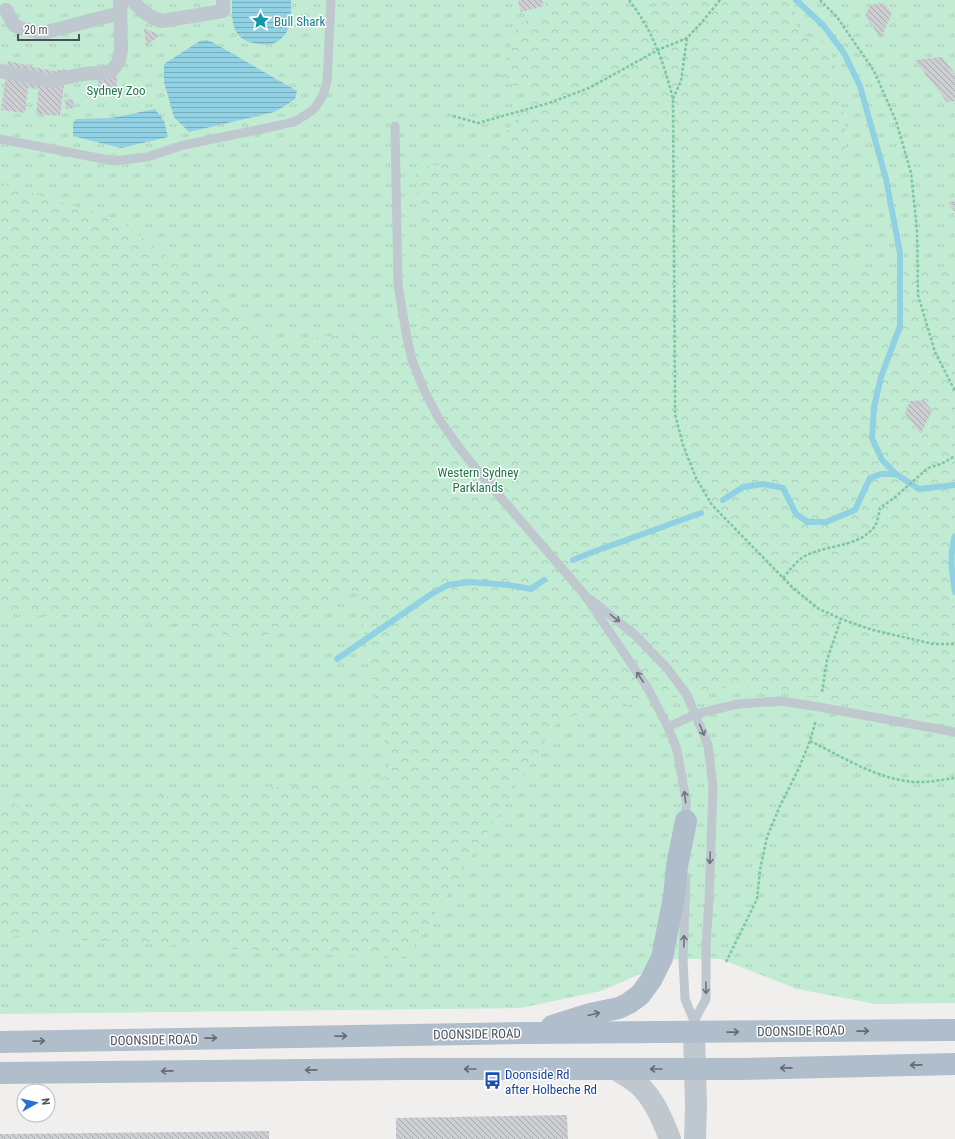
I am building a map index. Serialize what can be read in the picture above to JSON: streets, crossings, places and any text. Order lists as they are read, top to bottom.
{
  "streets": {
    "main road": ["DOONSIDE ROAD"]
  },
  "parks": ["Sydney Zoo", "Western Sydney Parklands"],
  "places": {
    "place": ["Bull Shark"],
    "bus stop": ["Doonside Rd after Holbeche Rd"]
  },
  "scale_bar": "20 m",
  "north": "right"
}
